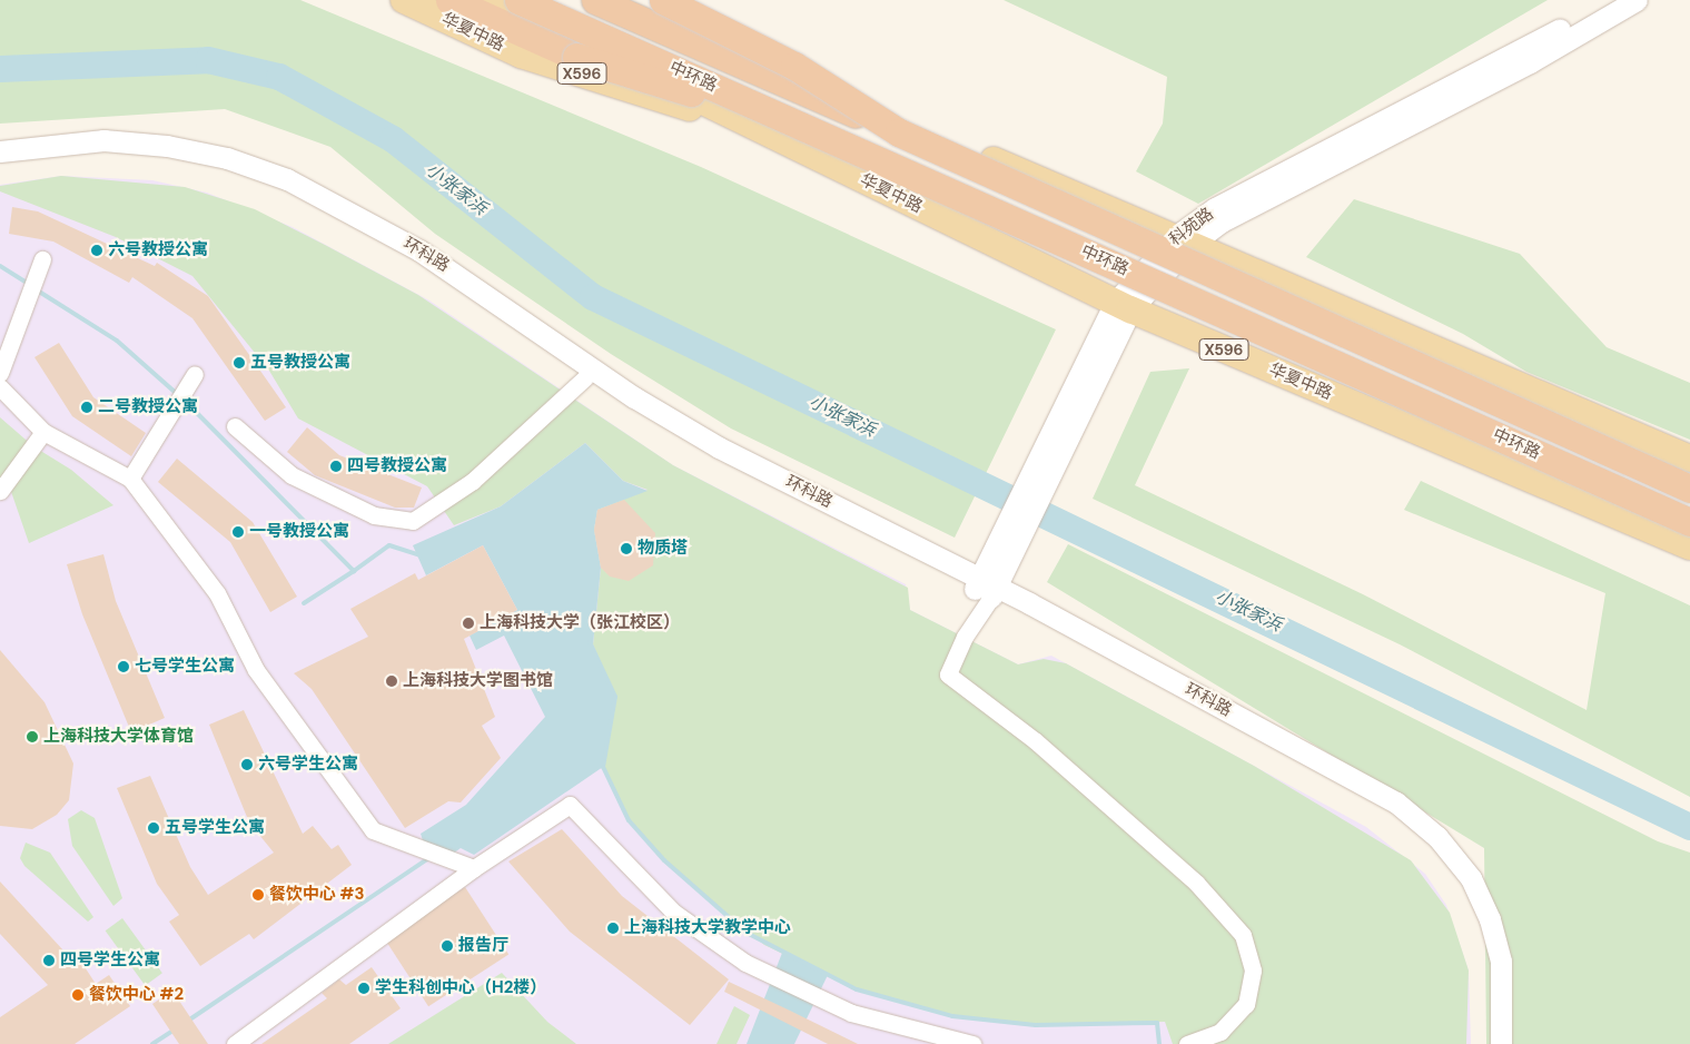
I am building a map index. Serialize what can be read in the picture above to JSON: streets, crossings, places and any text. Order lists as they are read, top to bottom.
{
  "streets": {
    "highway": ["中环路"],
    "main road": ["华夏中路", "X596"],
    "street": ["科苑路", "环科路"]
  },
  "crossings": [
    ["华夏中路", "科苑路"],
    ["科苑路", "环科路"]
  ],
  "water": ["小张家浜"],
  "places": [
    "六号教授公寓",
    "五号教授公寓",
    "二号教授公寓",
    "四号教授公寓",
    "一号教授公寓",
    "物质塔",
    "上海科技大学（张江校区）",
    "七号学生公寓",
    "上海科技大学图书馆",
    "上海科技大学体育馆",
    "六号学生公寓",
    "五号学生公寓",
    "餐饮中心 #3",
    "上海科技大学教学中心",
    "报告厅",
    "四号学生公寓",
    "学生科创中心（H2楼）",
    "餐饮中心 #2"
  ]
}
